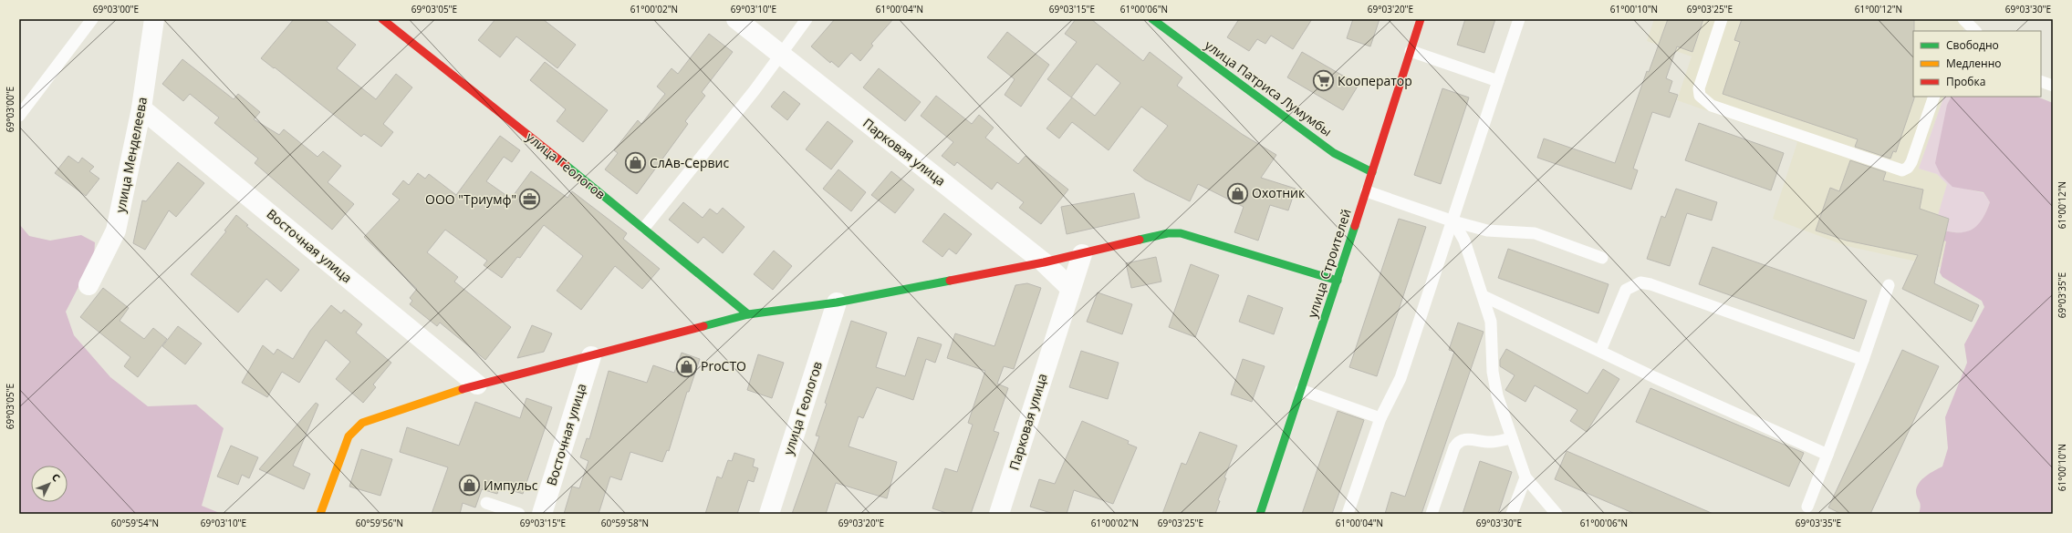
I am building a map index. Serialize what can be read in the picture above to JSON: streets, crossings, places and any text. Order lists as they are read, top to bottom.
{
  "streets": {
    "street": [
      "улица Патриса Лумумбы",
      "Парковая улица",
      "улица Менделеева",
      "улица Геологов",
      "Восточная улица",
      "улица Строителей"
    ]
  },
  "crossings": [
    ["улица Патриса Лумумбы", "улица Строителей"],
    ["улица Менделеева", "Восточная улица"]
  ],
  "places": {
    "supermarket": ["Кооператор"],
    "shop": [
      "СлАв-Сервис",
      "Охотник",
      "ProСТО",
      "Импульс"
    ],
    "office": ["ООО \"Триумф\""]
  },
  "legend": ["Свободно", "Медленно", "Пробка"],
  "north": "top right",
  "coordinates": [
    "69°03'00\"E",
    "69°03'05\"E",
    "61°00'02\"N",
    "69°03'10\"E",
    "61°00'04\"N",
    "69°03'15\"E",
    "61°00'06\"N",
    "69°03'20\"E",
    "61°00'10\"N",
    "69°03'25\"E",
    "61°00'12\"N",
    "69°03'30\"E",
    "69°03'35\"E",
    "60°59'54\"N",
    "60°59'56\"N",
    "60°59'58\"N"
  ]
}
